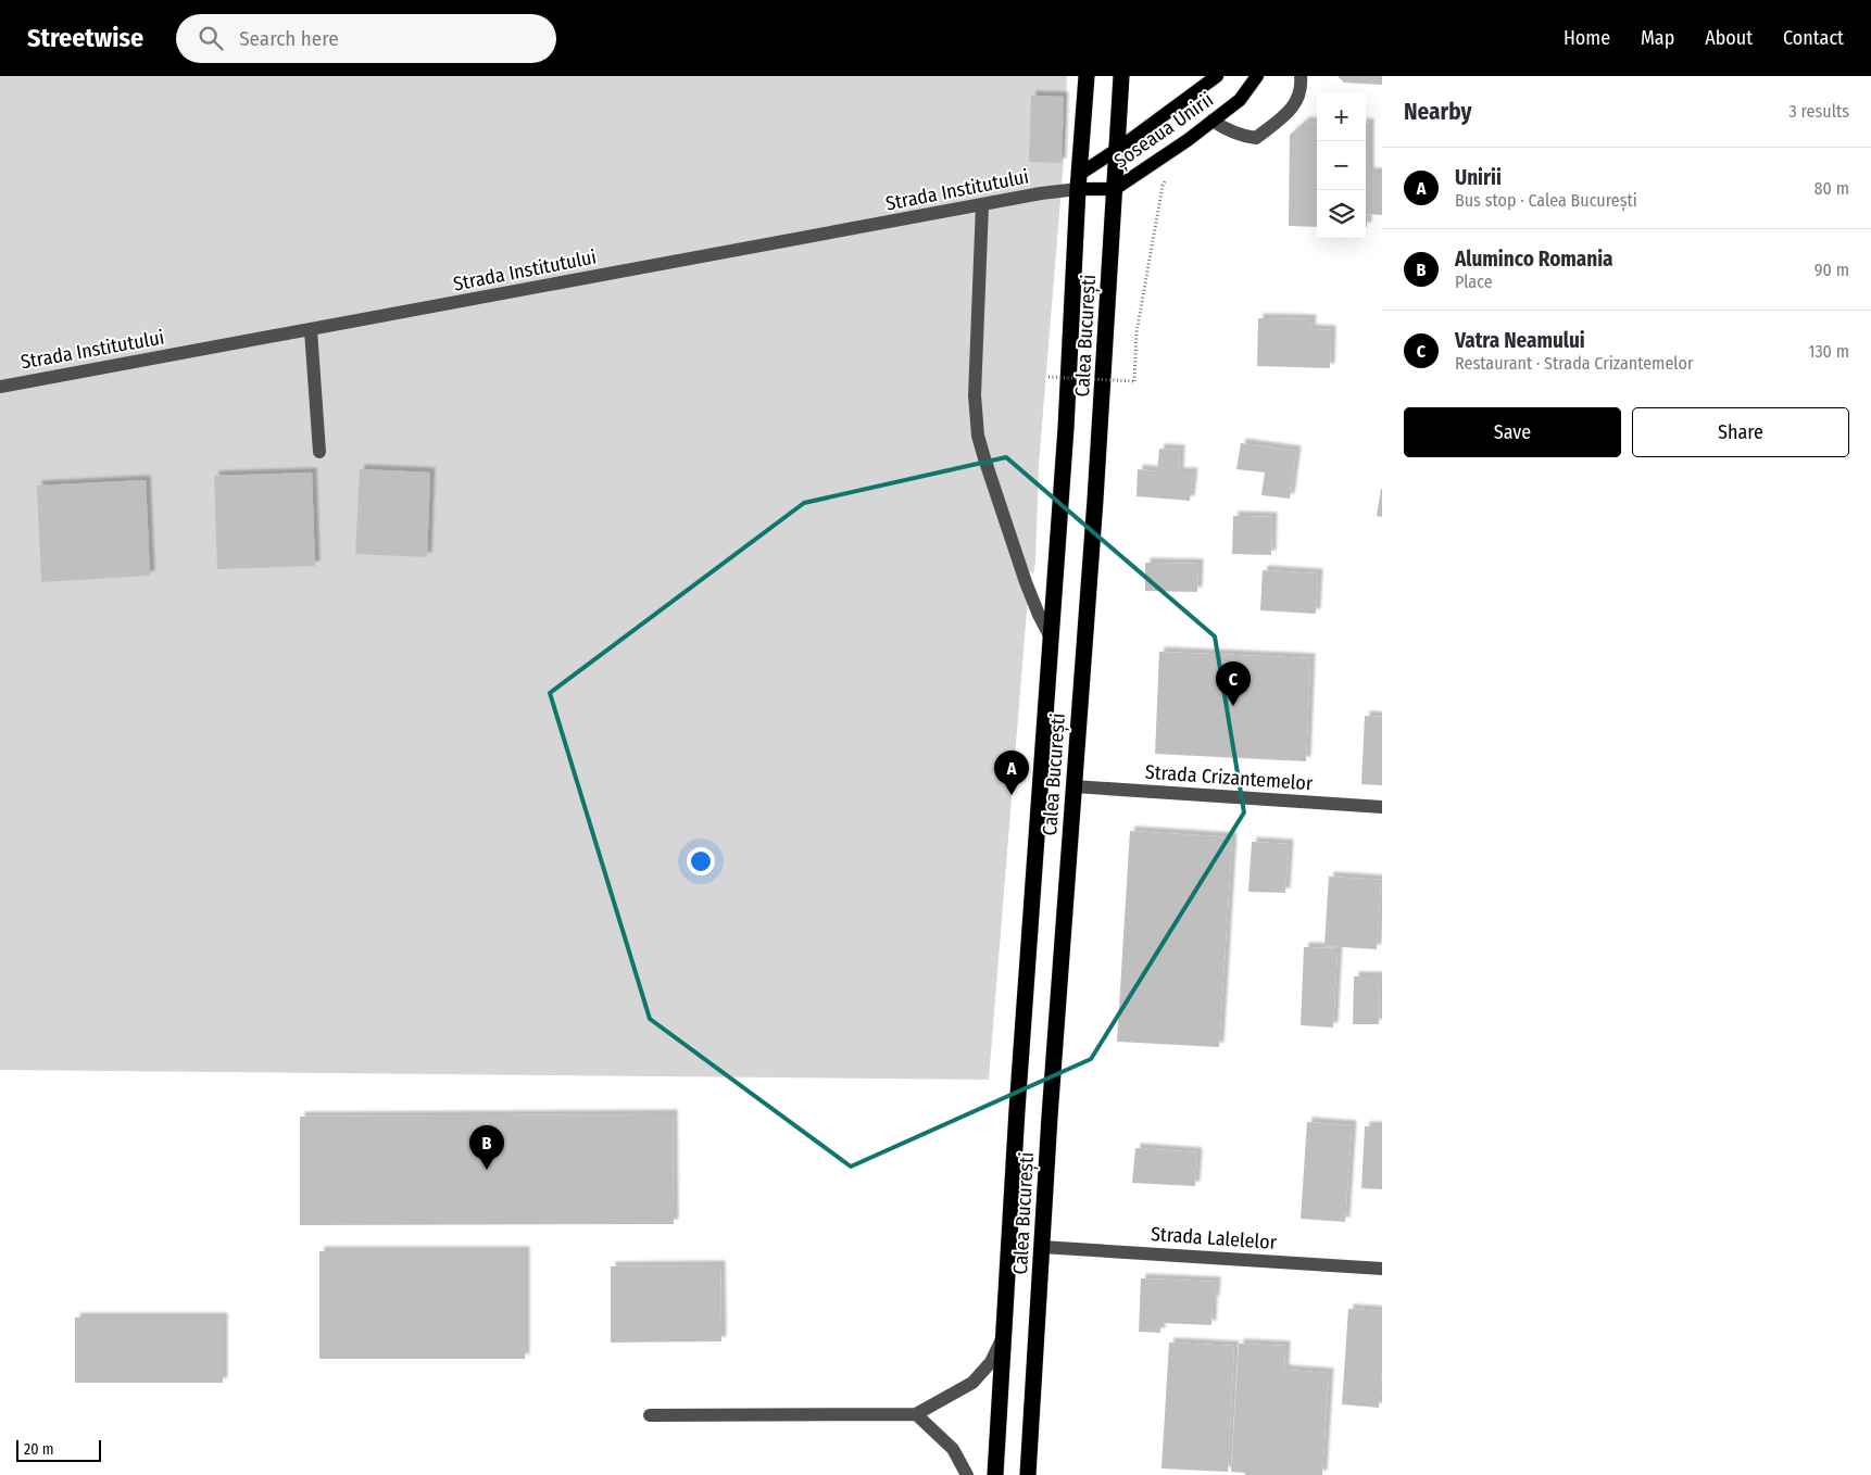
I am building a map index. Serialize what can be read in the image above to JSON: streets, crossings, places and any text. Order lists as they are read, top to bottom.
{
  "streets": {
    "highway": ["Calea București"],
    "main road": ["Șoseaua Unirii"],
    "street": ["Strada Institutului", "Strada Crizantemelor", "Strada Lalelelor"]
  },
  "crossings": [
    ["Șoseaua Unirii", "Strada Institutului"],
    ["Șoseaua Unirii", "Calea București"],
    ["Strada Institutului", "Calea București"],
    ["Calea București", "Strada Crizantemelor"],
    ["Calea București", "Strada Lalelelor"]
  ],
  "scale_bar": "20 m",
  "page": {
    "header": "Streetwise",
    "search": "Search here",
    "nav": [
      "Home",
      "Map",
      "About",
      "Contact"
    ],
    "heading": ["Nearby", "3 results"],
    "map_buttons": ["+", "−"],
    "list": [
      {
        "mark": "A",
        "name": "Unirii",
        "note": "Bus stop · Calea București",
        "value": "80 m"
      },
      {
        "mark": "B",
        "name": "Aluminco Romania",
        "note": "Place",
        "value": "90 m"
      },
      {
        "mark": "C",
        "name": "Vatra Neamului",
        "note": "Restaurant · Strada Crizantemelor",
        "value": "130 m"
      }
    ],
    "buttons": ["Save", "Share"],
    "pins": ["C", "A", "B"],
    "scale": "20 m"
  }
}
